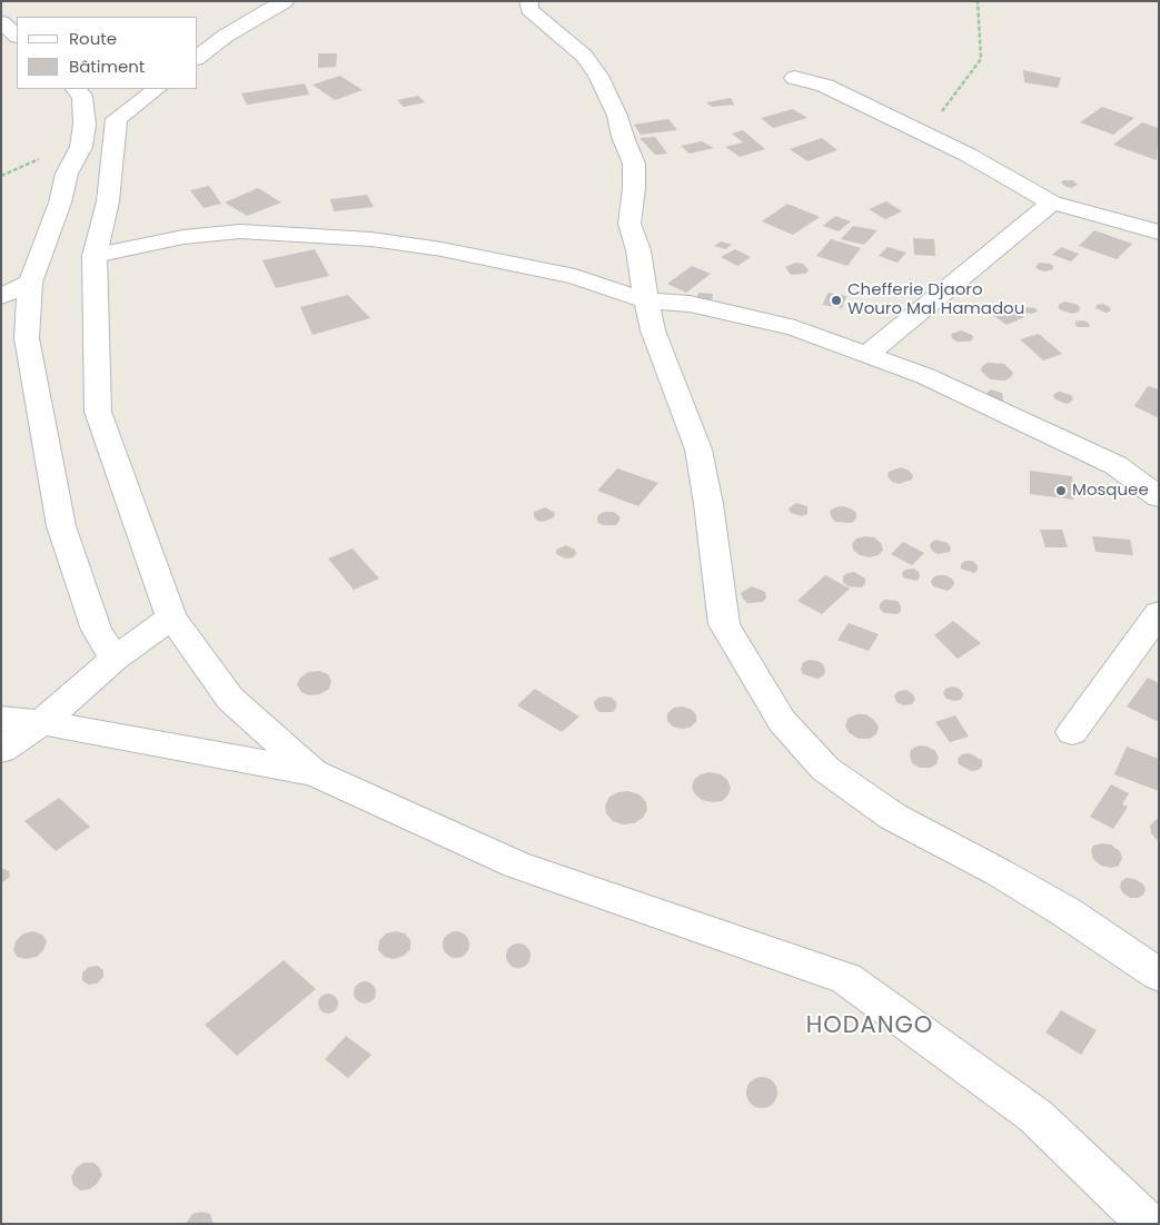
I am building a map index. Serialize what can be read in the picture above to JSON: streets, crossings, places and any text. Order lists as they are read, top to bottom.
{
  "districts": ["HODANGO"],
  "places": ["Chefferie Djaoro Wouro Mal Hamadou", "Mosquee"],
  "legend": ["Route", "Bâtiment"]
}
